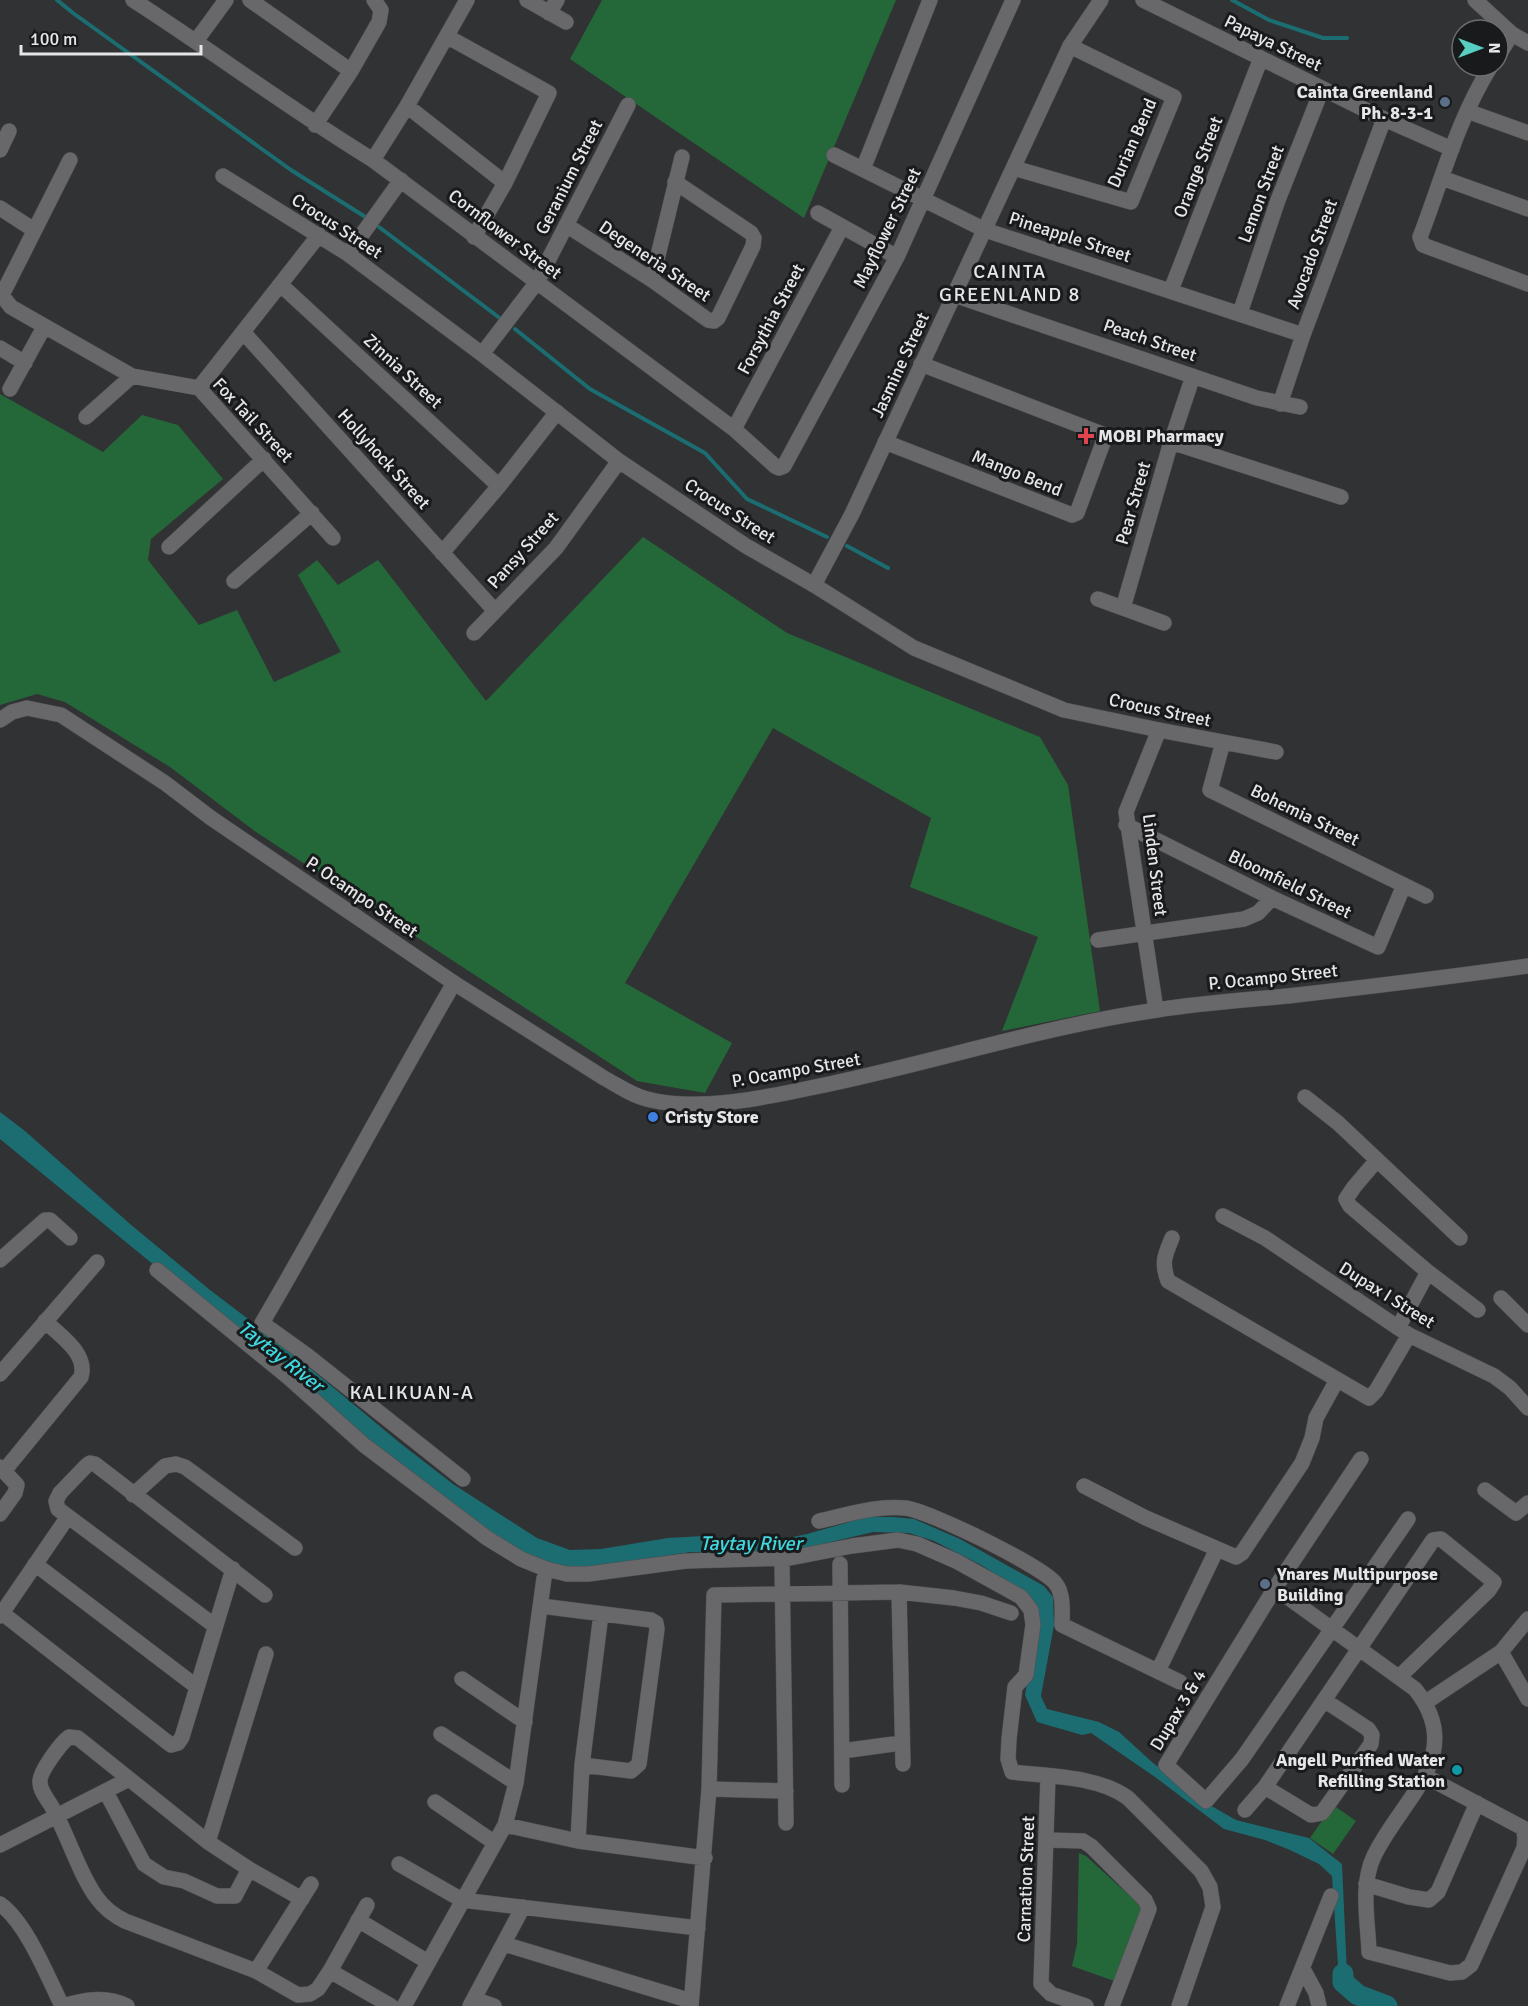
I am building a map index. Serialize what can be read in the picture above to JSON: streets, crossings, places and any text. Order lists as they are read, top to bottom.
{
  "streets": {
    "street": [
      "Papaya Street",
      "Durian Bend",
      "Orange Street",
      "Geranium Street",
      "Lemon Street",
      "Crocus Street",
      "Mayflower Street",
      "Cornflower Street",
      "Pineapple Street",
      "Avocado Street",
      "Degeneria Street",
      "Forsythia Street",
      "Peach Street",
      "Jasmine Street",
      "Zinnia Street",
      "Fox Tail Street",
      "Hollyhock Street",
      "Mango Bend",
      "Pear Street",
      "Pansy Street",
      "Bohemia Street",
      "Linden Street",
      "Bloomfield Street",
      "P. Ocampo Street",
      "Dupax I Street",
      "Dupax 3 & 4",
      "Carnation Street"
    ]
  },
  "crossings": [
    ["Papaya Street", "Orange Street"],
    ["Papaya Street", "Lemon Street"],
    ["Papaya Street", "Avocado Street"],
    ["Durian Bend", "Jasmine Street"],
    ["Orange Street", "Pineapple Street"],
    ["Geranium Street", "Crocus Street"],
    ["Geranium Street", "Cornflower Street"],
    ["Geranium Street", "Degeneria Street"],
    ["Lemon Street", "Pineapple Street"],
    ["Crocus Street", "Jasmine Street"],
    ["Crocus Street", "Pansy Street"],
    ["Crocus Street", "Bohemia Street"],
    ["Crocus Street", "Linden Street"],
    ["Mayflower Street", "Cornflower Street"],
    ["Mayflower Street", "Pineapple Street"],
    ["Cornflower Street", "Forsythia Street"],
    ["Pineapple Street", "Avocado Street"],
    ["Pineapple Street", "Jasmine Street"],
    ["Avocado Street", "Peach Street"],
    ["Peach Street", "Jasmine Street"],
    ["Peach Street", "Pear Street"],
    ["Jasmine Street", "Mango Bend"],
    ["Hollyhock Street", "Pansy Street"],
    ["Bohemia Street", "Bloomfield Street"],
    ["Linden Street", "Bloomfield Street"],
    ["Linden Street", "P. Ocampo Street"]
  ],
  "districts": ["CAINTA GREENLAND 8", "KALIKUAN-A"],
  "water": ["Taytay River"],
  "places": {
    "other": [
      "Cainta Greenland Ph. 8-3-1",
      "Cristy Store",
      "Ynares Multipurpose Building",
      "Angell Purified Water Refilling Station"
    ],
    "health": ["MOBI Pharmacy"]
  },
  "scale_bar": "100 m",
  "north": "right"
}
